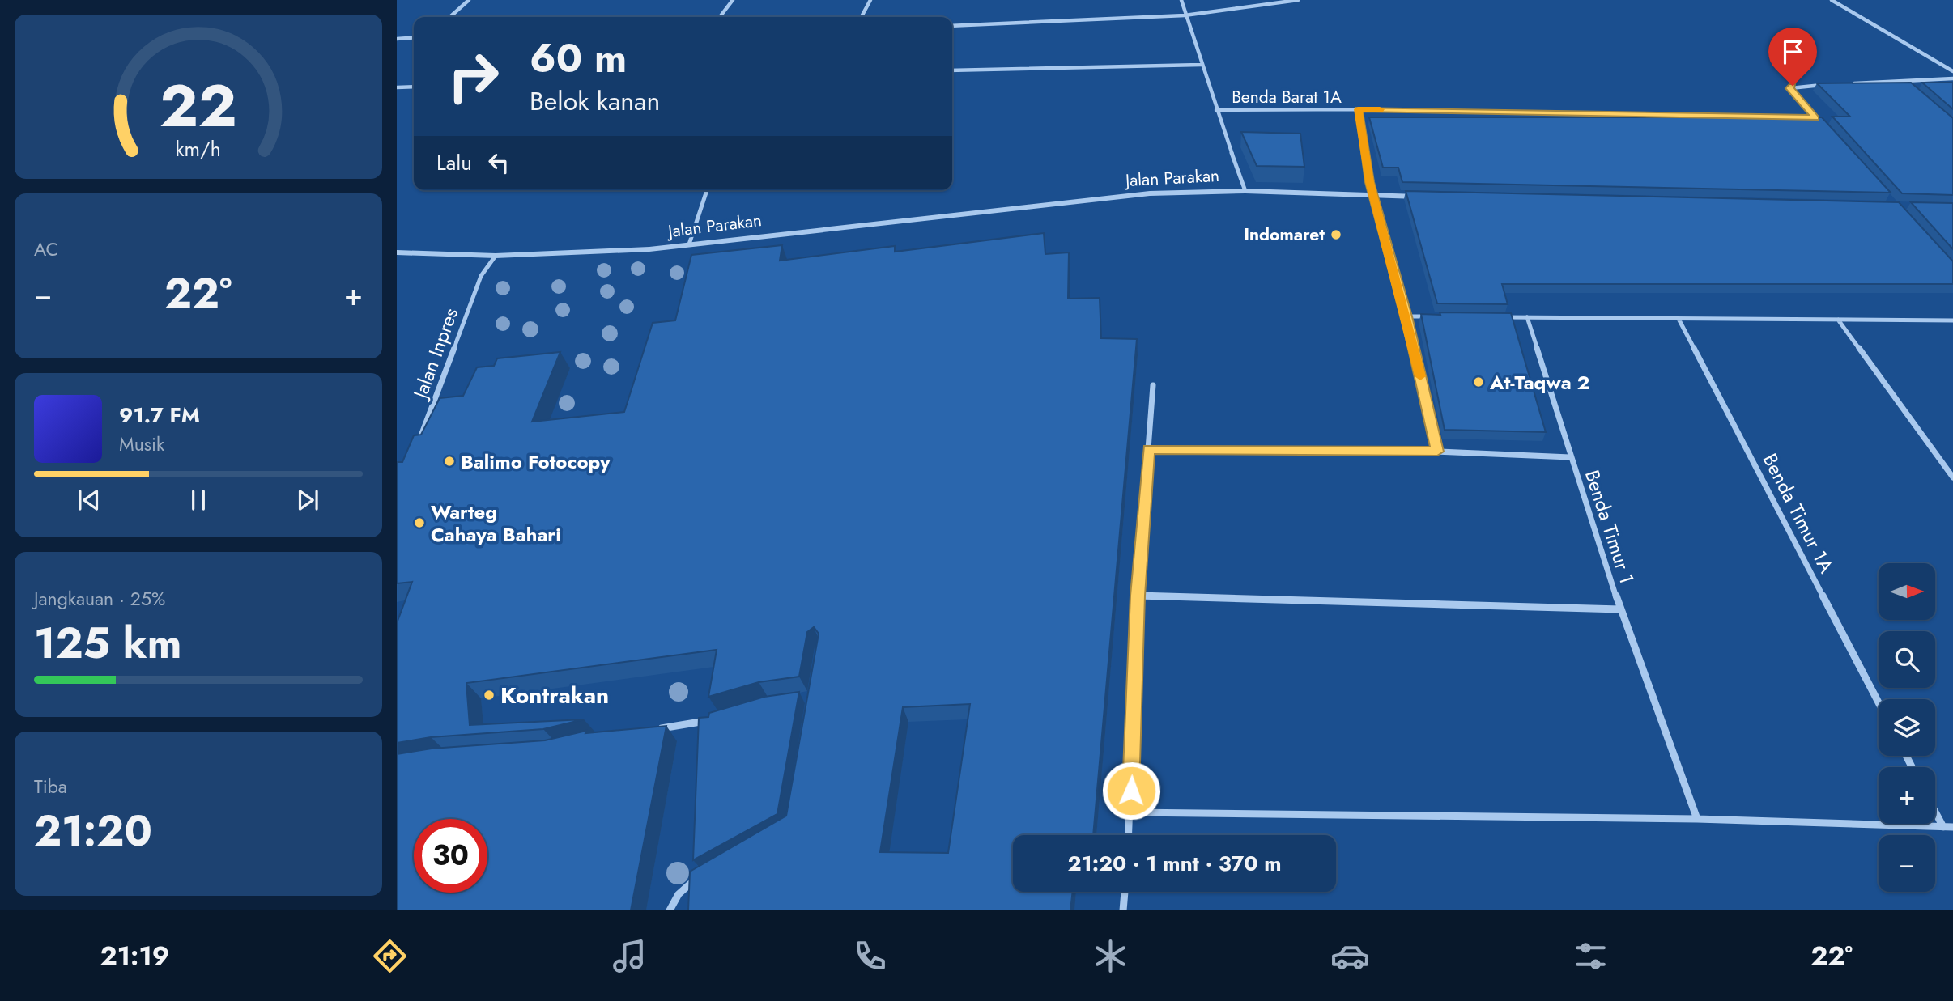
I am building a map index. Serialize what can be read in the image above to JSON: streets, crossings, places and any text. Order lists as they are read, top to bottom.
{
  "streets": {
    "street": [
      "Benda Barat 1A",
      "Jalan Parakan",
      "Jalan Inpres",
      "Benda Timur 1A",
      "Benda Timur 1"
    ]
  },
  "crossings": [
    ["Benda Barat 1A", "Jalan Parakan"],
    ["Jalan Parakan", "Jalan Inpres"]
  ],
  "places": [
    "Indomaret",
    "At-Taqwa 2",
    "Balimo Fotocopy",
    "Warteg Cahaya Bahari",
    "Kontrakan"
  ],
  "north": "right",
  "page": {
    "turn": ["60 m", "Belok kanan"],
    "then": "Lalu",
    "tile": [
      "AC",
      ["Jangkauan · 25%", "125 km"],
      ["Tiba", "21:20"]
    ],
    "heat": ["−", "22°", "+"],
    "song": ["91.7 FM", "Musik"],
    "map_buttons": ["+", "−"],
    "limit": "30",
    "trip": "21:20 · 1 mnt · 370 m",
    "tabs": ["21:19", "22°"],
    "gauge": ["22", "km/h"]
  }
}
